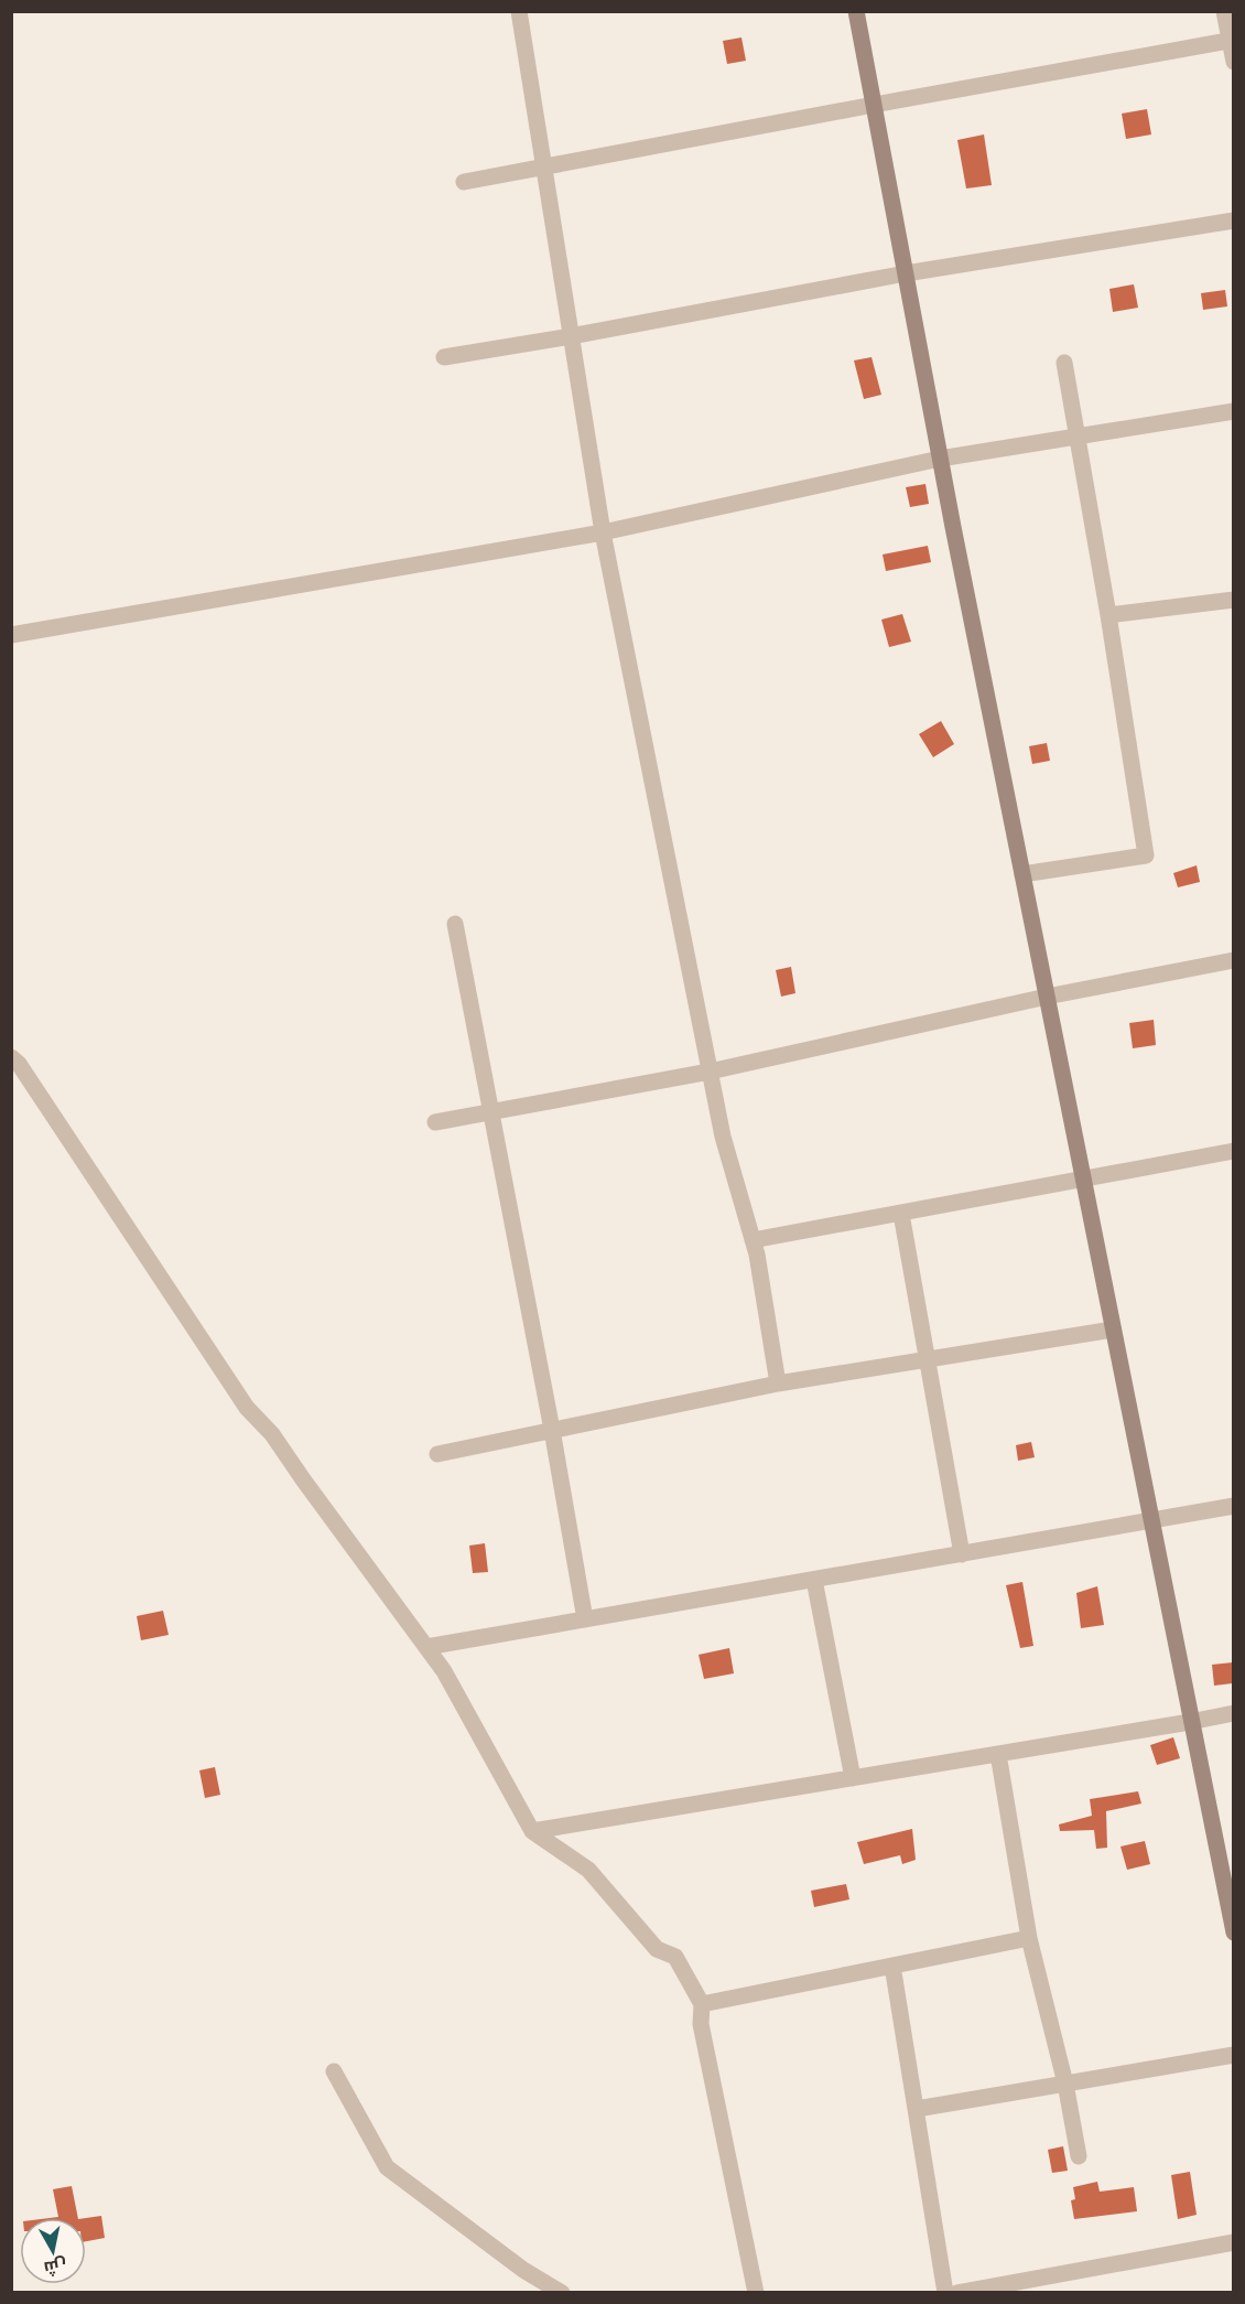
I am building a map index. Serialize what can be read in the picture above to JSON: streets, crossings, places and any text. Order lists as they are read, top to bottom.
{
  "north": "bottom"
}
